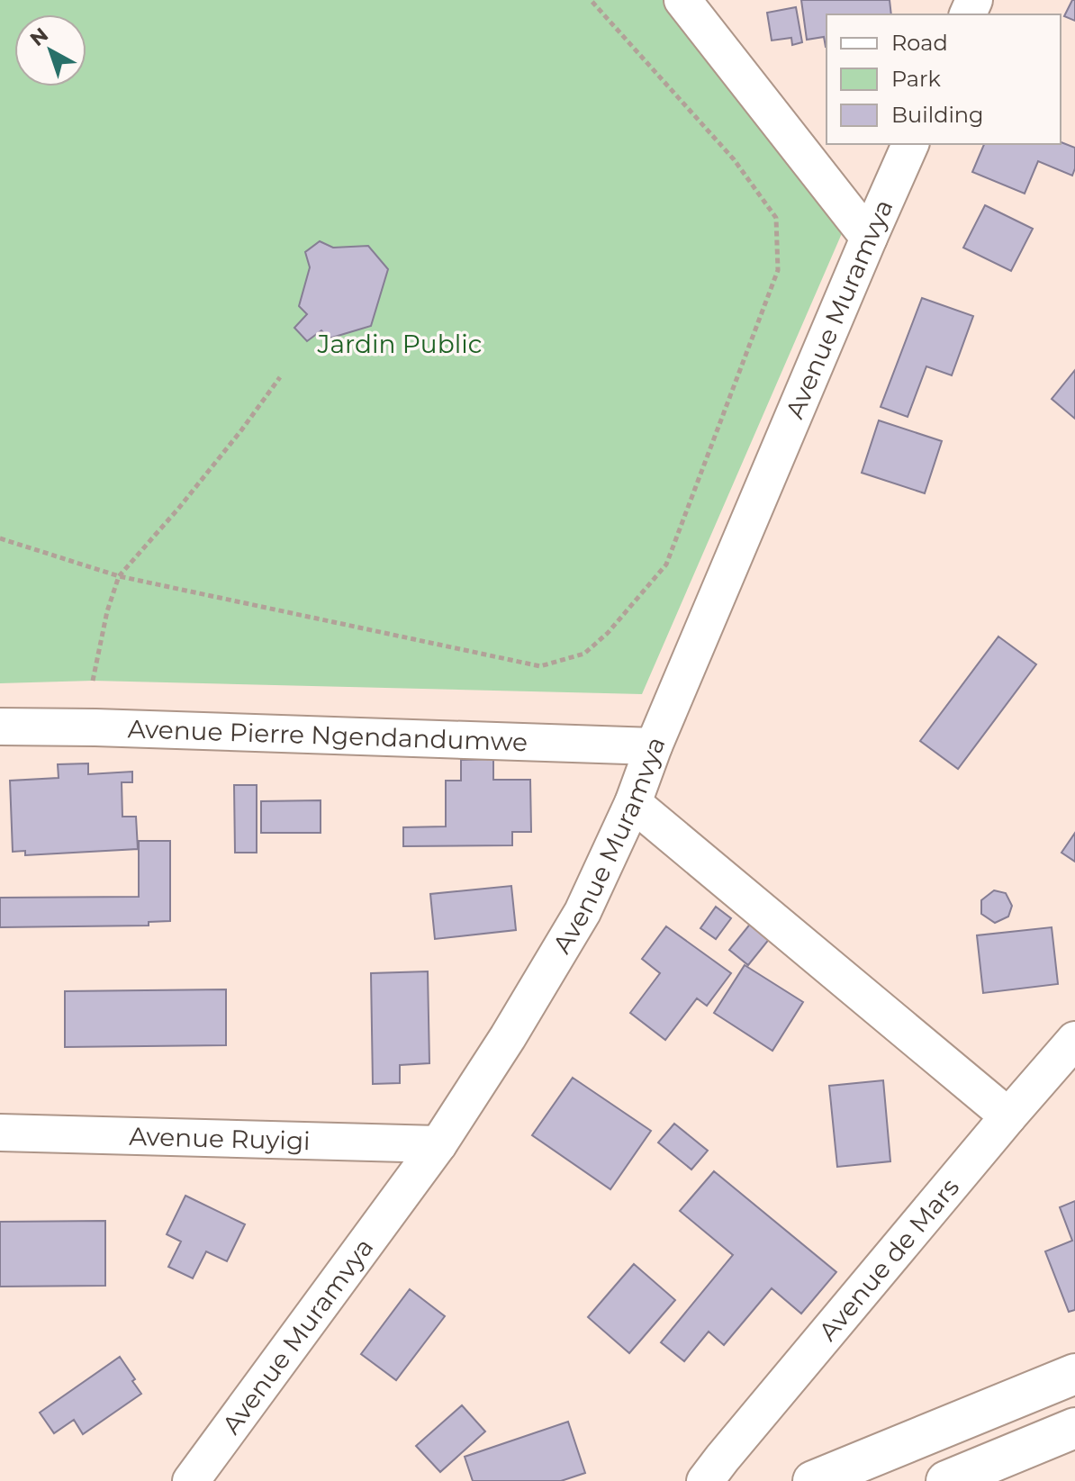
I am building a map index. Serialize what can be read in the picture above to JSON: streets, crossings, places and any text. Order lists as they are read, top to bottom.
{
  "streets": {
    "street": [
      "Avenue Muramvya",
      "Avenue Pierre Ngendandumwe",
      "Avenue Ruyigi",
      "Avenue de Mars"
    ]
  },
  "crossings": [
    ["Avenue Muramvya", "Avenue Pierre Ngendandumwe"],
    ["Avenue Muramvya", "Avenue Ruyigi"]
  ],
  "parks": ["Jardin Public"],
  "legend": ["Road", "Park", "Building"],
  "north": "top left"
}
